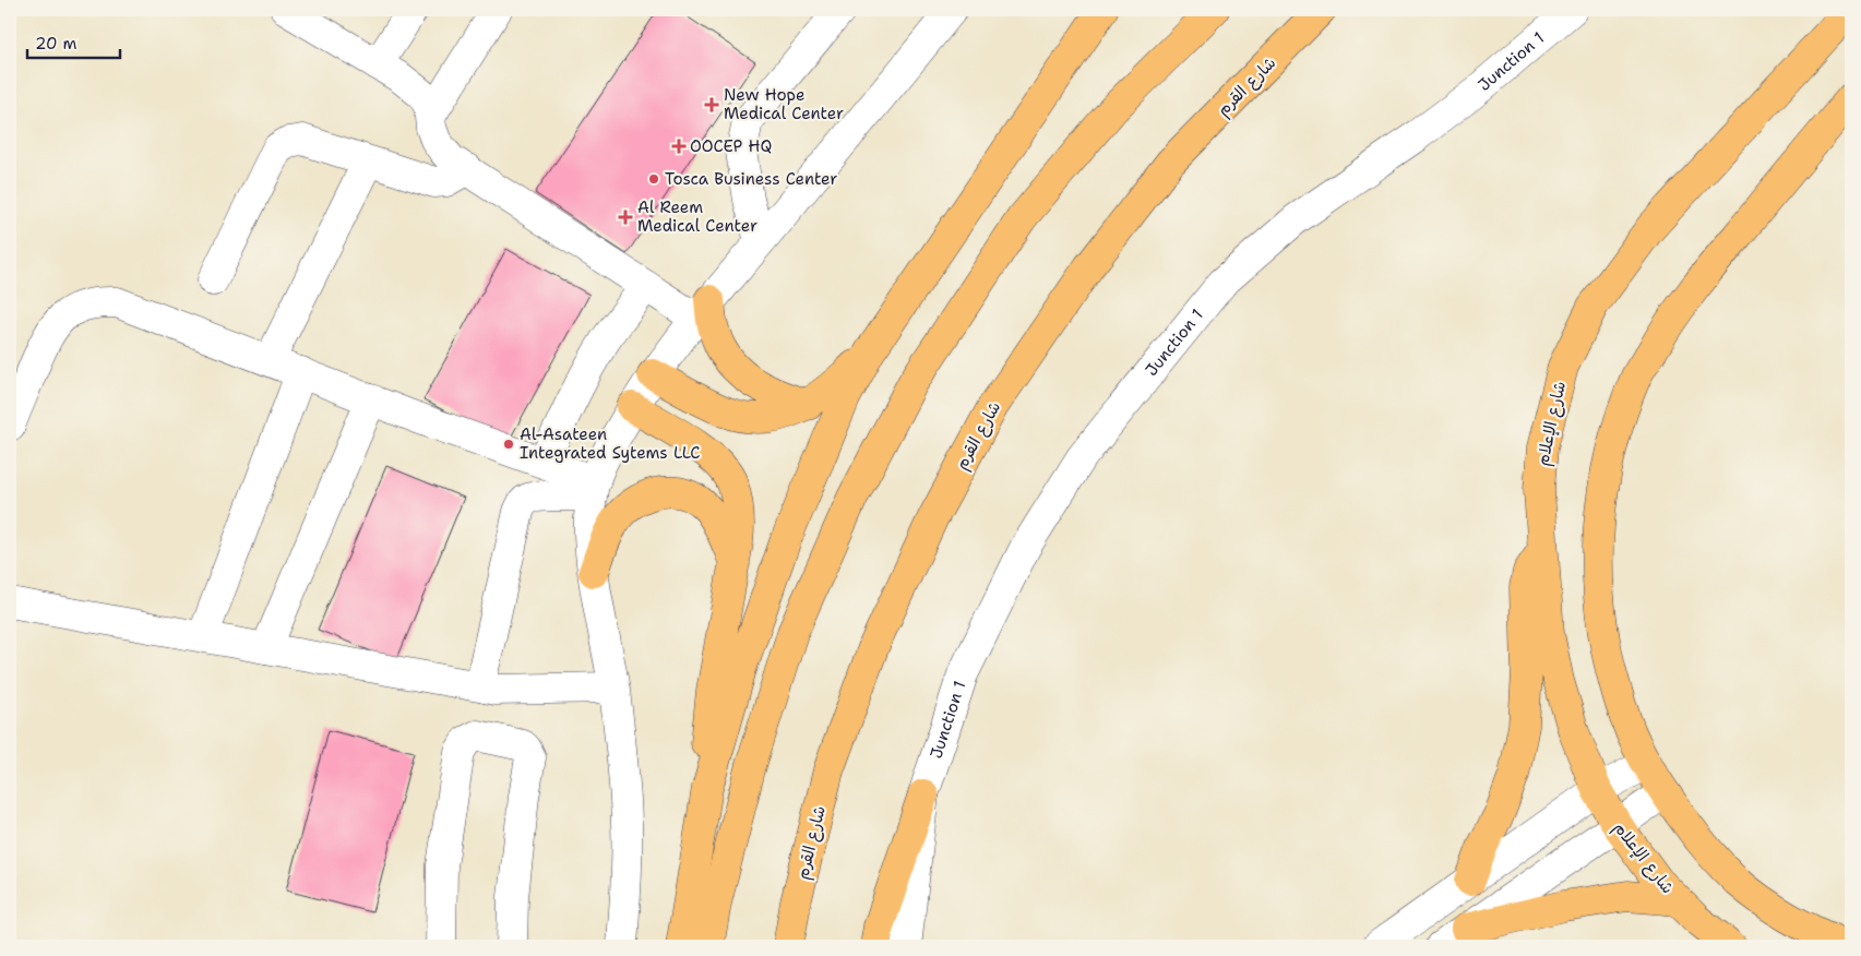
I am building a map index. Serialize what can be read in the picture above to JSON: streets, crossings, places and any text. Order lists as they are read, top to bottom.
{
  "streets": {
    "main road": ["شارع القرم", "شارع الإعلام"],
    "street": ["Junction 1"]
  },
  "places": {
    "health": ["New Hope Medical Center", "OOCEP HQ", "Al Reem Medical Center"],
    "other": ["Tosca Business Center", "Al-Asateen Integrated Sytems LLC"]
  },
  "scale_bar": "20 m"
}
